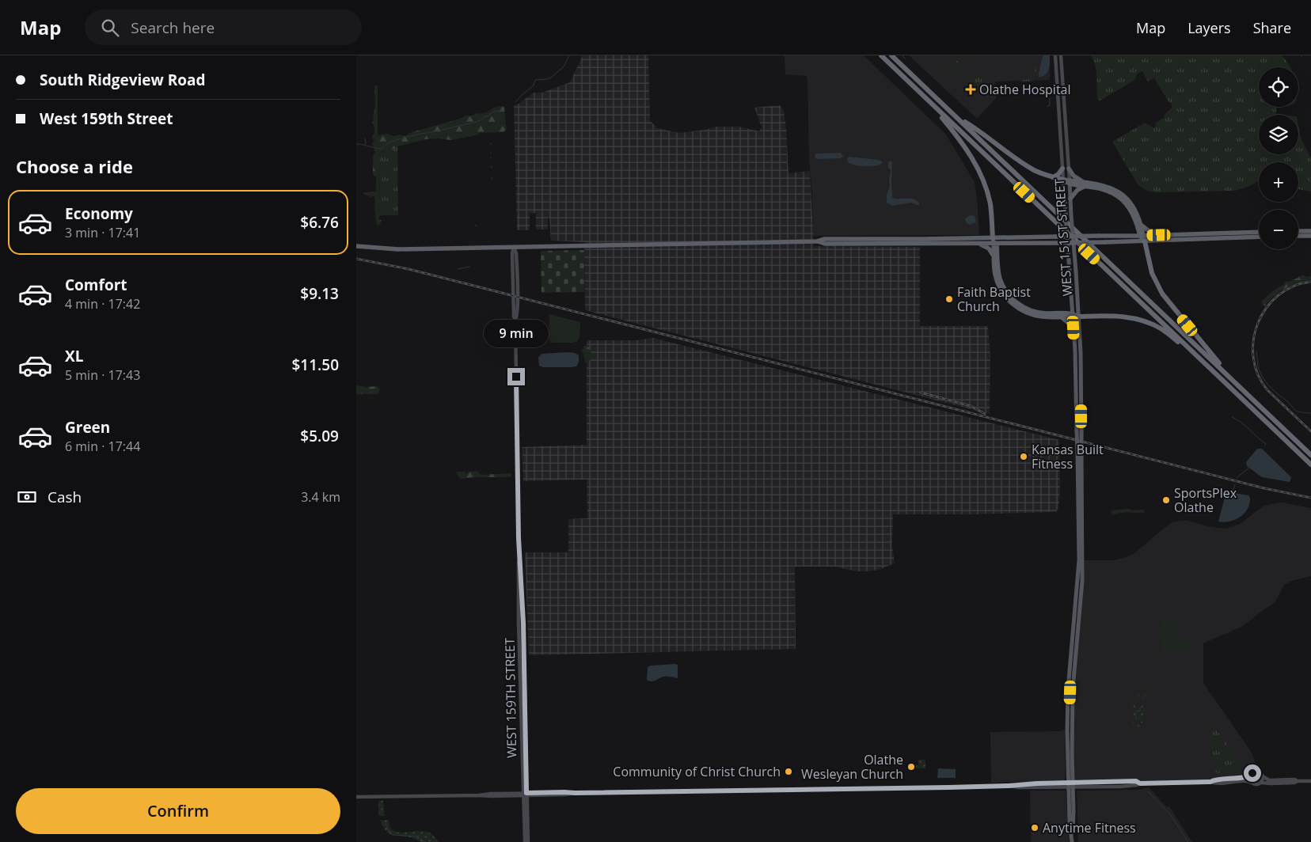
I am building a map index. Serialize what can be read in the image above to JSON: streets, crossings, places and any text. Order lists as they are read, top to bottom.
{
  "streets": {
    "main road": ["WEST 151ST STREET", "WEST 159TH STREET"]
  },
  "places": {
    "health": ["Olathe Hospital"],
    "other": [
      "Faith Baptist Church",
      "Kansas Built Fitness",
      "SportsPlex Olathe",
      "Olathe Wesleyan Church",
      "Community of Christ Church",
      "Anytime Fitness"
    ]
  },
  "page": {
    "header": "Map",
    "search": "Search here",
    "nav": ["Map", "Layers", "Share"],
    "banner": ["South Ridgeview Road", "West 159th Street"],
    "map_buttons": ["+", "−"],
    "heading": "Choose a ride",
    "list": [
      {
        "name": "Economy",
        "note": "3 min · 17:41",
        "value": "$6.76"
      },
      {
        "name": "Comfort",
        "note": "4 min · 17:42",
        "value": "$9.13"
      },
      {
        "name": "XL",
        "note": "5 min · 17:43",
        "value": "$11.50"
      },
      {
        "name": "Green",
        "note": "6 min · 17:44",
        "value": "$5.09"
      }
    ],
    "bubble": "9 min",
    "pay": ["Cash", "3.4 km"],
    "buttons": "Confirm"
  }
}
